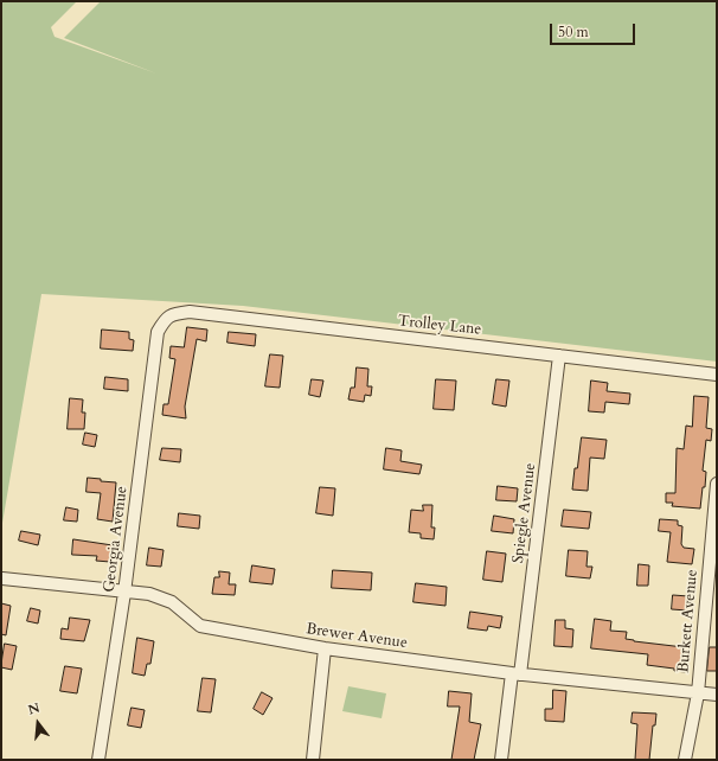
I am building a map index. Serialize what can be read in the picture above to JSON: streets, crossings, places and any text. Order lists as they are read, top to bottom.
{
  "streets": {
    "street": [
      "Trolley Lane",
      "Spiegle Avenue",
      "Georgia Avenue",
      "Burkett Avenue",
      "Brewer Avenue"
    ]
  },
  "crossings": [
    ["Trolley Lane", "Spiegle Avenue"],
    ["Trolley Lane", "Georgia Avenue"],
    ["Spiegle Avenue", "Brewer Avenue"],
    ["Georgia Avenue", "Brewer Avenue"],
    ["Burkett Avenue", "Brewer Avenue"]
  ],
  "scale_bar": "50 m",
  "north": "top"
}
